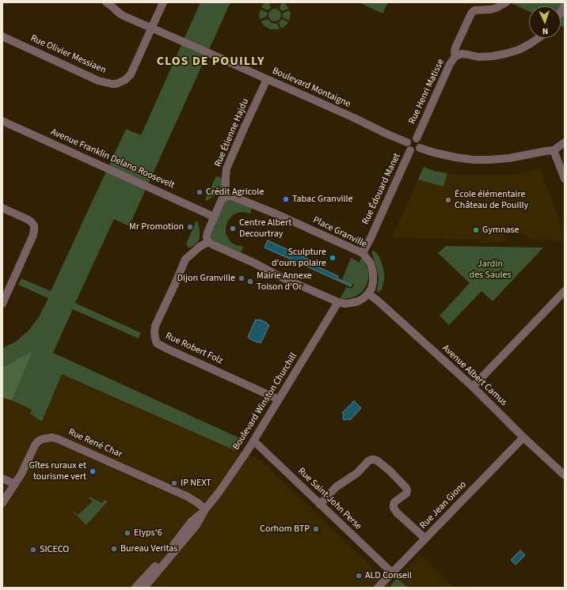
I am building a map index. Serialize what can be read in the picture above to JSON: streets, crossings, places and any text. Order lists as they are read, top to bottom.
{
  "streets": {
    "street": [
      "Rue Olivier Messiaen",
      "Boulevard Montaigne",
      "Rue Henri Matisse",
      "Rue Étienne Hajdu",
      "Avenue Franklin Delano Roosevelt",
      "Rue Édouard Manet",
      "Place Granville",
      "Rue Robert Folz",
      "Avenue Albert Camus",
      "Boulevard Winston Churchill",
      "Rue René Char",
      "Rue Saint-John Perse",
      "Rue Jean Giono"
    ]
  },
  "crossings": [
    ["Rue Olivier Messiaen", "Boulevard Montaigne"],
    ["Boulevard Montaigne", "Rue Henri Matisse"],
    ["Boulevard Montaigne", "Rue Étienne Hajdu"],
    ["Boulevard Montaigne", "Rue Édouard Manet"],
    ["Rue Henri Matisse", "Rue Édouard Manet"],
    ["Rue Étienne Hajdu", "Place Granville"],
    ["Rue Édouard Manet", "Place Granville"],
    ["Place Granville", "Avenue Albert Camus"],
    ["Rue Robert Folz", "Boulevard Winston Churchill"],
    ["Avenue Albert Camus", "Rue Jean Giono"],
    ["Boulevard Winston Churchill", "Rue René Char"],
    ["Boulevard Winston Churchill", "Rue Saint-John Perse"],
    ["Rue Saint-John Perse", "Rue Jean Giono"]
  ],
  "districts": ["CLOS DE POUILLY"],
  "parks": ["Jardin des Saules"],
  "places": [
    "Crédit Agricole",
    "Tabac Granville",
    "École élémentaire Château de Pouilly",
    "Mr Promotion",
    "Centre Albert Decourtray",
    "Gymnase",
    "Sculpture d'ours polaire",
    "Dijon Granville",
    "Mairie Annexe Toison d'Or",
    "Gîtes ruraux et tourisme vert",
    "IP NEXT",
    "Corhom BTP",
    "Elyps'6",
    "Bureau Veritas",
    "SICECO",
    "ALD Conseil"
  ],
  "north": "bottom"
}
